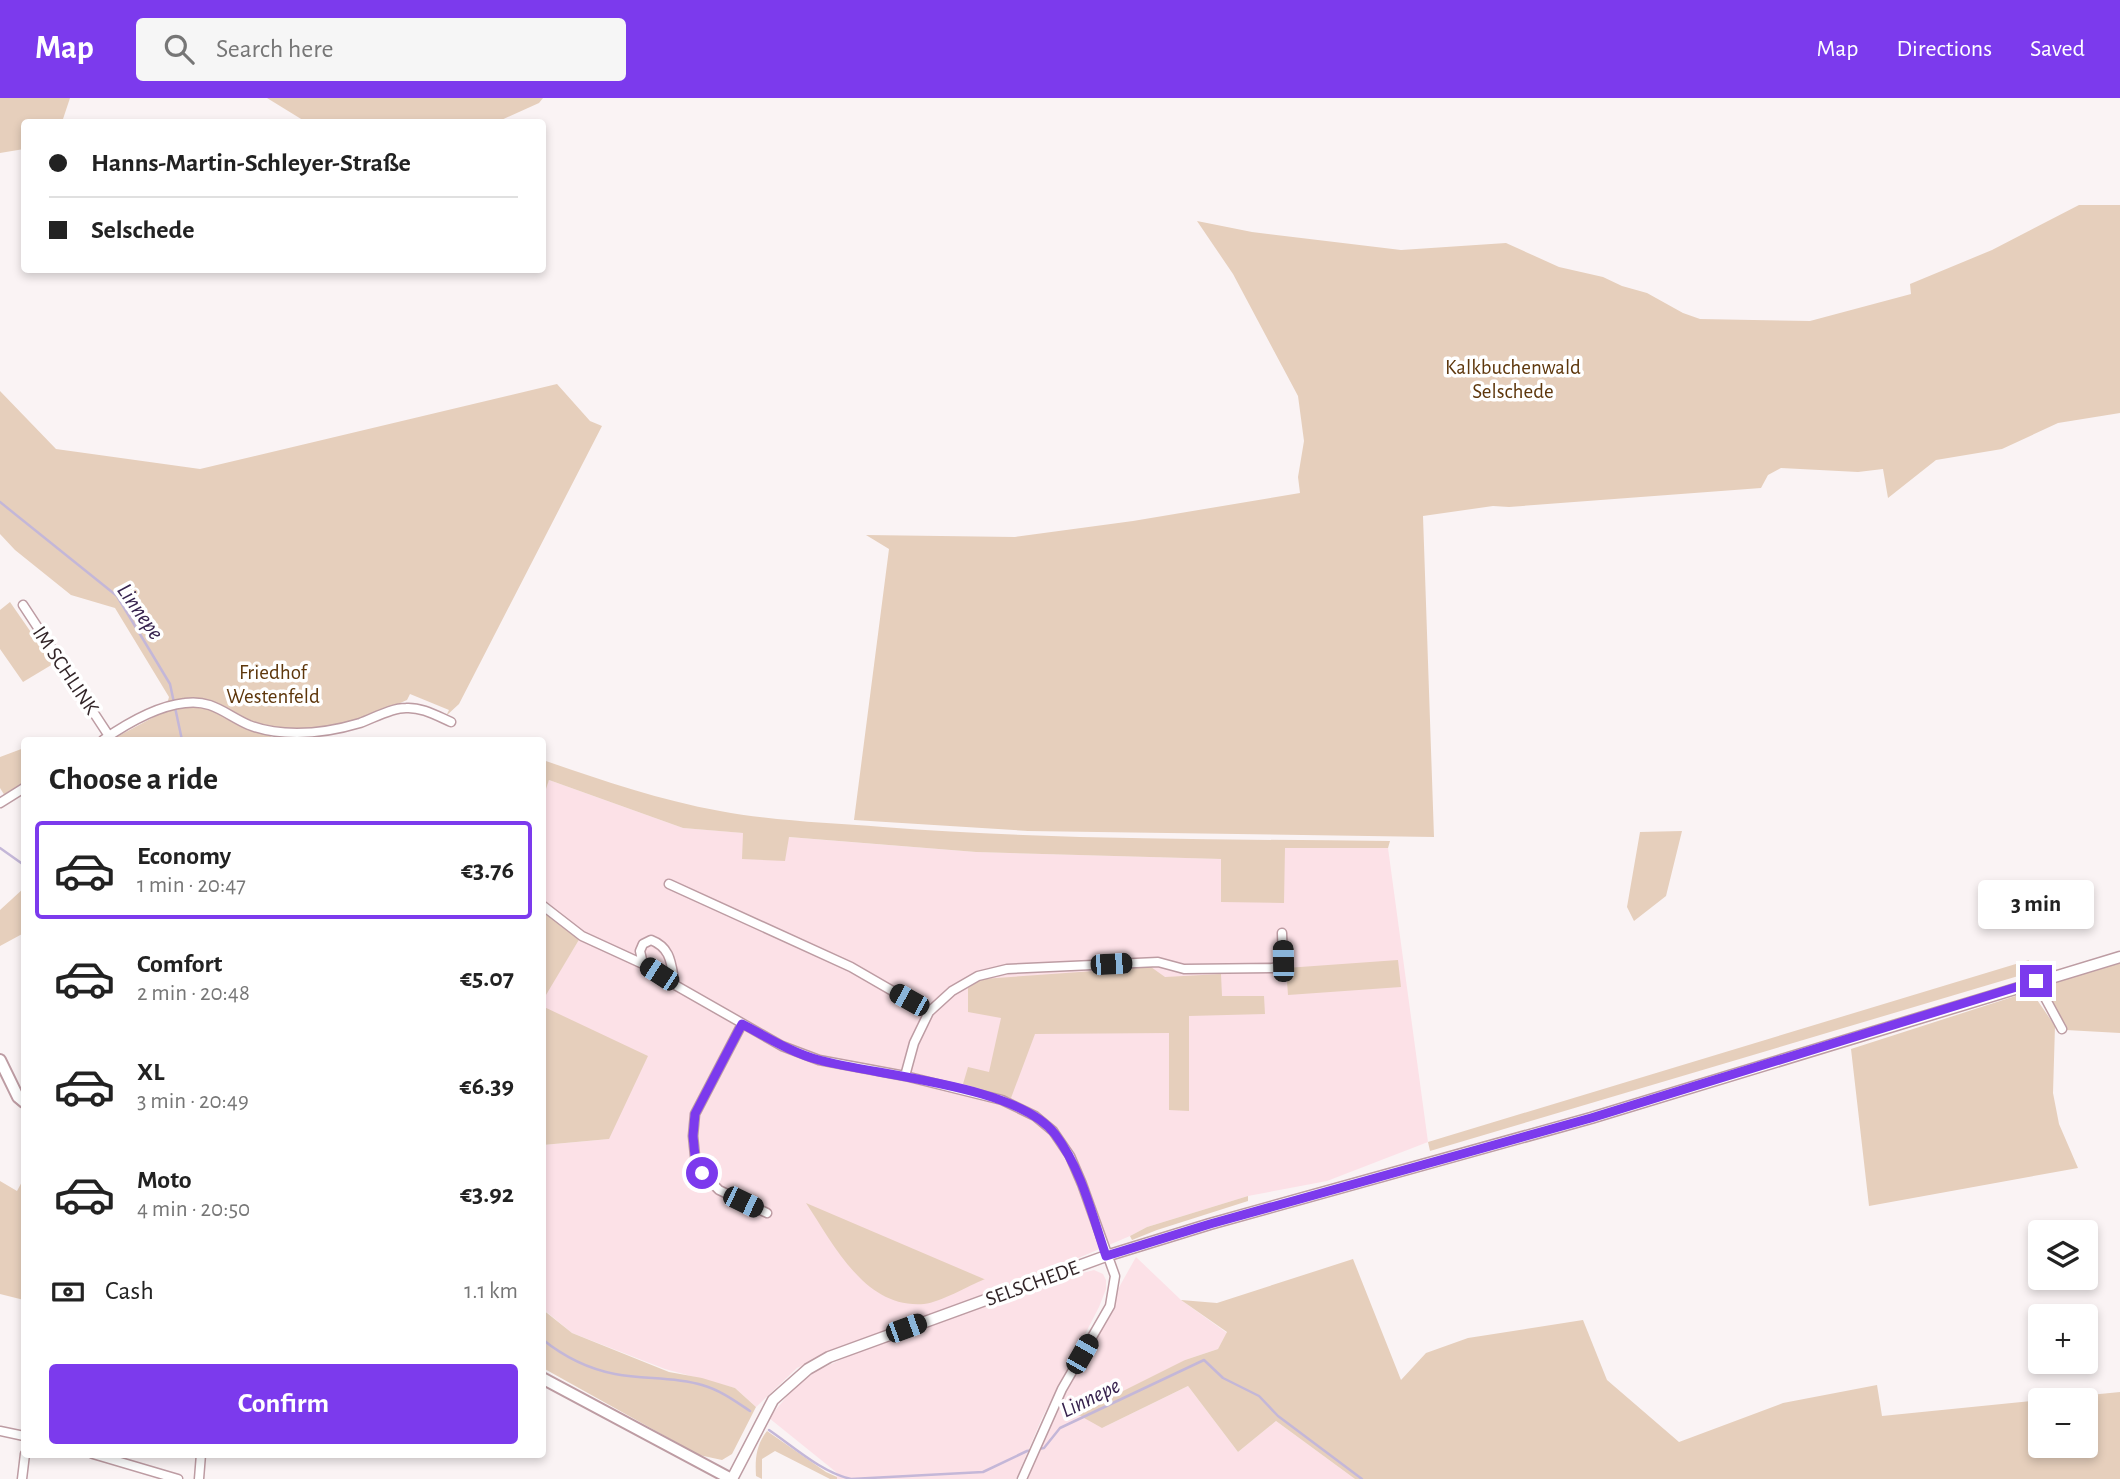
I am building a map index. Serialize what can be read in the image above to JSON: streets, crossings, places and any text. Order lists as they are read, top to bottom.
{
  "streets": {
    "street": ["IM SCHLINK", "SELSCHEDE"]
  },
  "water": ["Linnepe"],
  "parks": ["Kalkbuchenwald Selschede", "Friedhof Westenfeld"],
  "page": {
    "header": "Map",
    "search": "Search here",
    "nav": ["Map", "Directions", "Saved"],
    "banner": ["Hanns-Martin-Schleyer-Straße", "Selschede"],
    "heading": "Choose a ride",
    "list": [
      {
        "name": "Economy",
        "note": "1 min · 20:47",
        "value": "€3.76"
      },
      {
        "name": "Comfort",
        "note": "2 min · 20:48",
        "value": "€5.07"
      },
      {
        "name": "XL",
        "note": "3 min · 20:49",
        "value": "€6.39"
      },
      {
        "name": "Moto",
        "note": "4 min · 20:50",
        "value": "€3.92"
      }
    ],
    "bubble": "3 min",
    "map_buttons": ["+", "−"],
    "pay": ["Cash", "1.1 km"],
    "buttons": "Confirm"
  }
}
